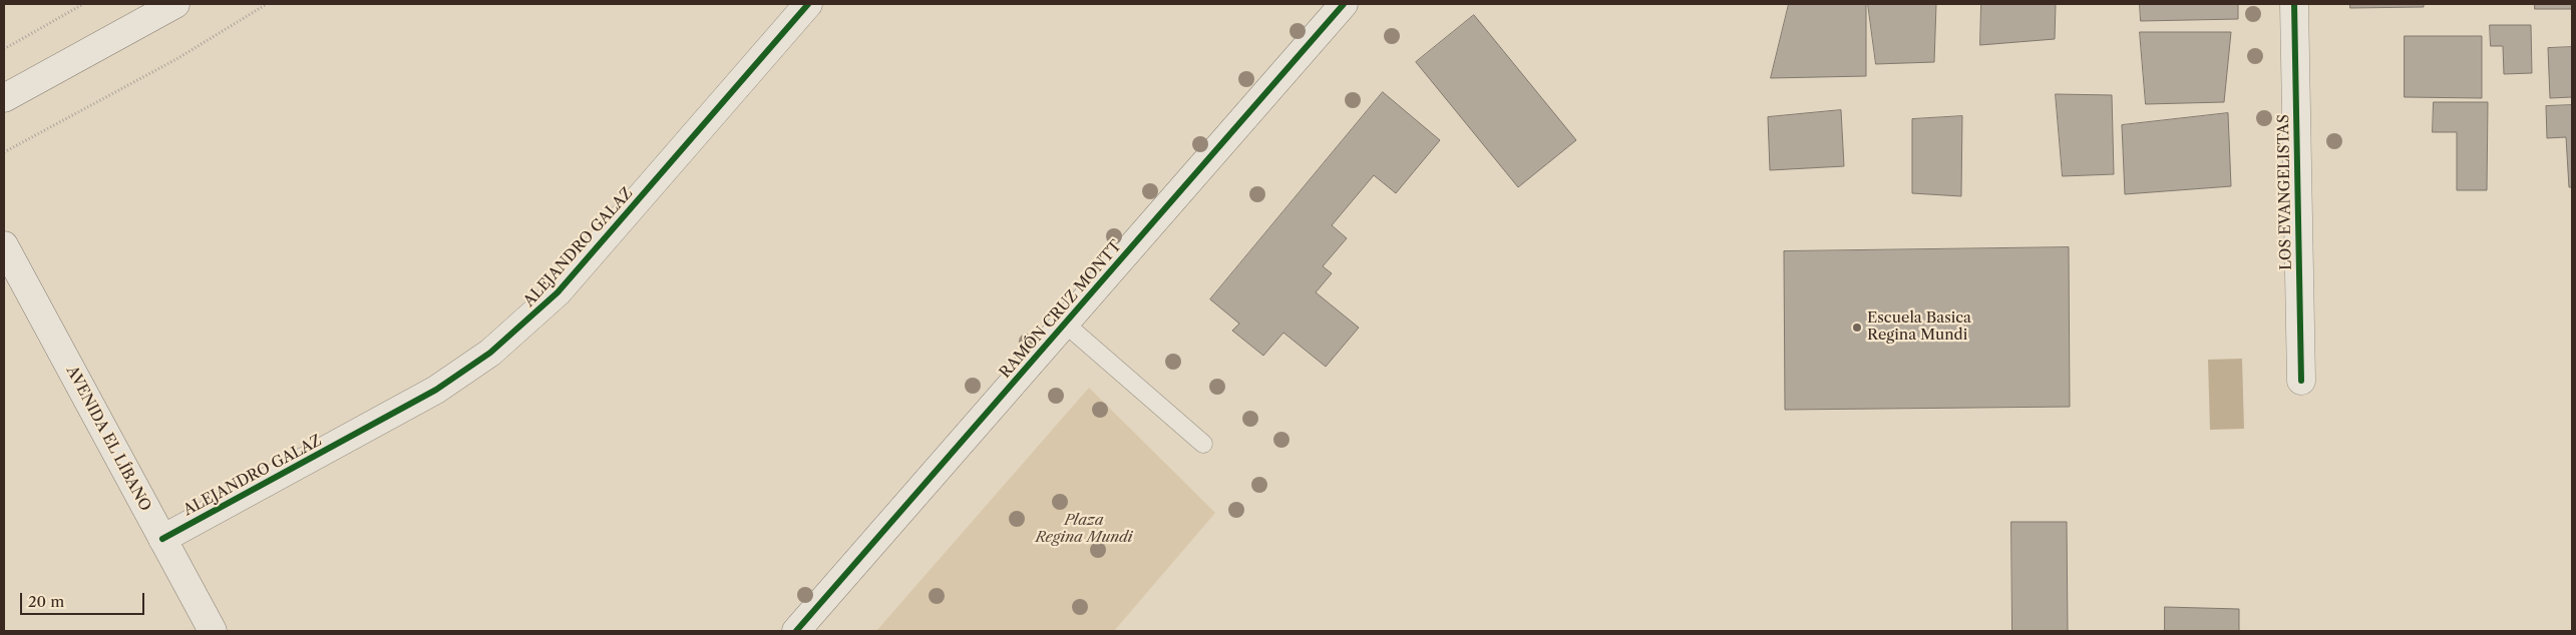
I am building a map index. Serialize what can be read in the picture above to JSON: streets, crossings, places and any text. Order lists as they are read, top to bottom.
{
  "streets": {
    "street": [
      "LOS EVANGELISTAS",
      "ALEJANDRO GALAZ",
      "RAMÓN CRUZ MONTT",
      "AVENIDA EL LÍBANO"
    ]
  },
  "crossings": [
    ["ALEJANDRO GALAZ", "AVENIDA EL LÍBANO"]
  ],
  "parks": ["Plaza Regina Mundi"],
  "places": ["Escuela Basica Regina Mundi"],
  "scale_bar": "20 m"
}
